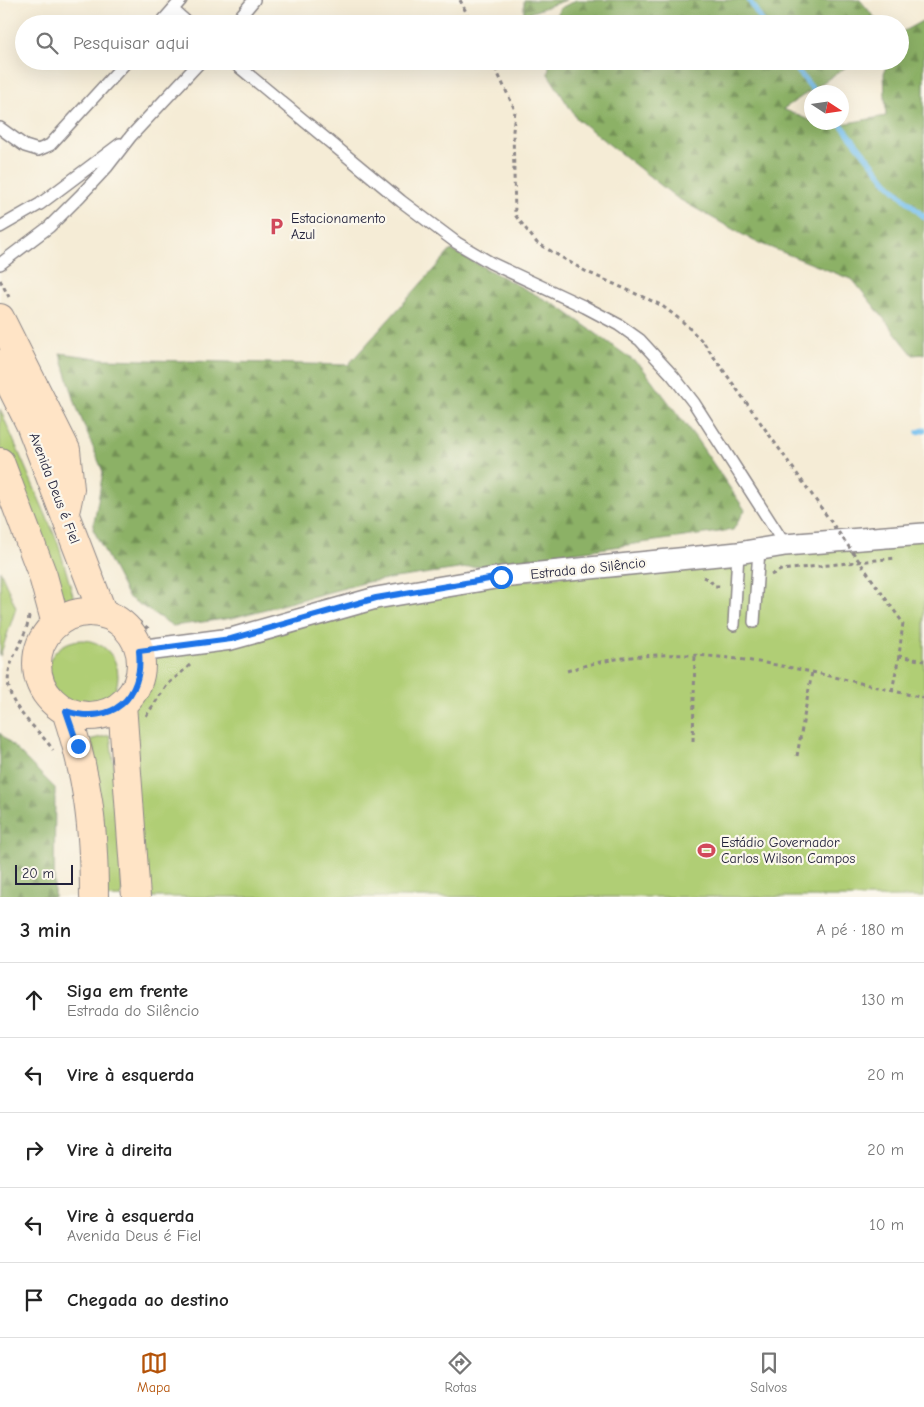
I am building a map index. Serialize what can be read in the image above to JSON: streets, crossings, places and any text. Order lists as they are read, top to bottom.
{
  "streets": {
    "main road": ["Avenida Deus é Fiel"],
    "street": ["Estrada do Silêncio"]
  },
  "crossings": [
    ["Avenida Deus é Fiel", "Estrada do Silêncio"]
  ],
  "places": {
    "parking": ["Estacionamento Azul"],
    "sports": ["Estádio Governador Carlos Wilson Campos"]
  },
  "scale_bar": "20 m",
  "north": "right",
  "page": {
    "search": "Pesquisar aqui",
    "scale": "20 m",
    "heading": ["3 min", "A pé · 180 m"],
    "list": [
      ["Siga em frente", "Estrada do Silêncio", "130 m"],
      ["Vire à esquerda", "20 m"],
      ["Vire à direita", "20 m"],
      ["Vire à esquerda", "Avenida Deus é Fiel", "10 m"],
      "Chegada ao destino"
    ],
    "nav": ["Mapa", "Rotas", "Salvos"]
  }
}
